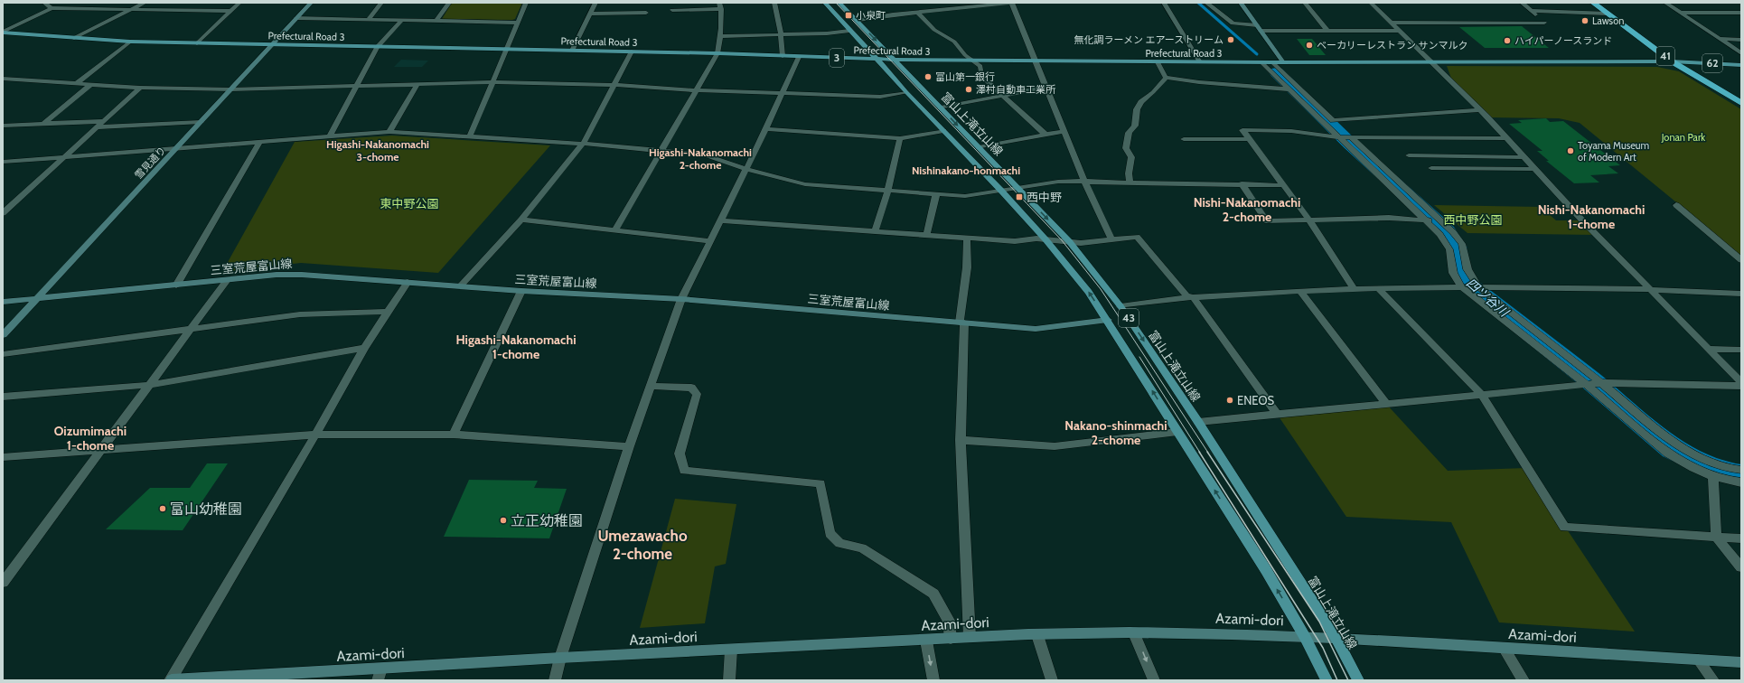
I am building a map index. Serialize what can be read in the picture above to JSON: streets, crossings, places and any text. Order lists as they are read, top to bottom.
{
  "streets": {
    "highway": ["41"],
    "main road": [
      "Prefectural Road 3",
      "3",
      "62",
      "富山上滝立山線",
      "43"
    ],
    "street": ["雪見通り", "三室荒屋富山線", "Azami-dori"]
  },
  "crossings": [
    ["Prefectural Road 3", "41"],
    ["Prefectural Road 3", "62"],
    ["Prefectural Road 3", "富山上滝立山線"],
    ["Prefectural Road 3", "雪見通り"],
    ["Prefectural Road 3", "43"],
    ["41", "62"],
    ["富山上滝立山線", "Azami-dori"],
    ["雪見通り", "三室荒屋富山線"],
    ["三室荒屋富山線", "43"],
    ["43", "Azami-dori"]
  ],
  "districts": [
    "Higashi-Nakanomachi 3-chome",
    "Higashi-Nakanomachi 2-chome",
    "Nishinakano-honmachi",
    "Nishi-Nakanomachi 2-chome",
    "Nishi-Nakanomachi 1-chome",
    "Higashi-Nakanomachi 1-chome",
    "Nakano-shinmachi 2-chome",
    "Oizumimachi 1-chome",
    "Umezawacho 2-chome"
  ],
  "water": ["四ツ谷川"],
  "parks": ["Jonan Park", "東中野公園", "西中野公園"],
  "places": {
    "transit": ["小泉町", "西中野"],
    "other": [
      "Lawson",
      "無化調ラーメン エアーストリーム",
      "ハイパーノースランド",
      "ベーカリーレストラン サンマルク",
      "富山第一銀行",
      "澤村自動車工業所",
      "Toyama Museum of Modern Art",
      "ENEOS",
      "富山幼稚園",
      "立正幼稚園"
    ]
  }
}
